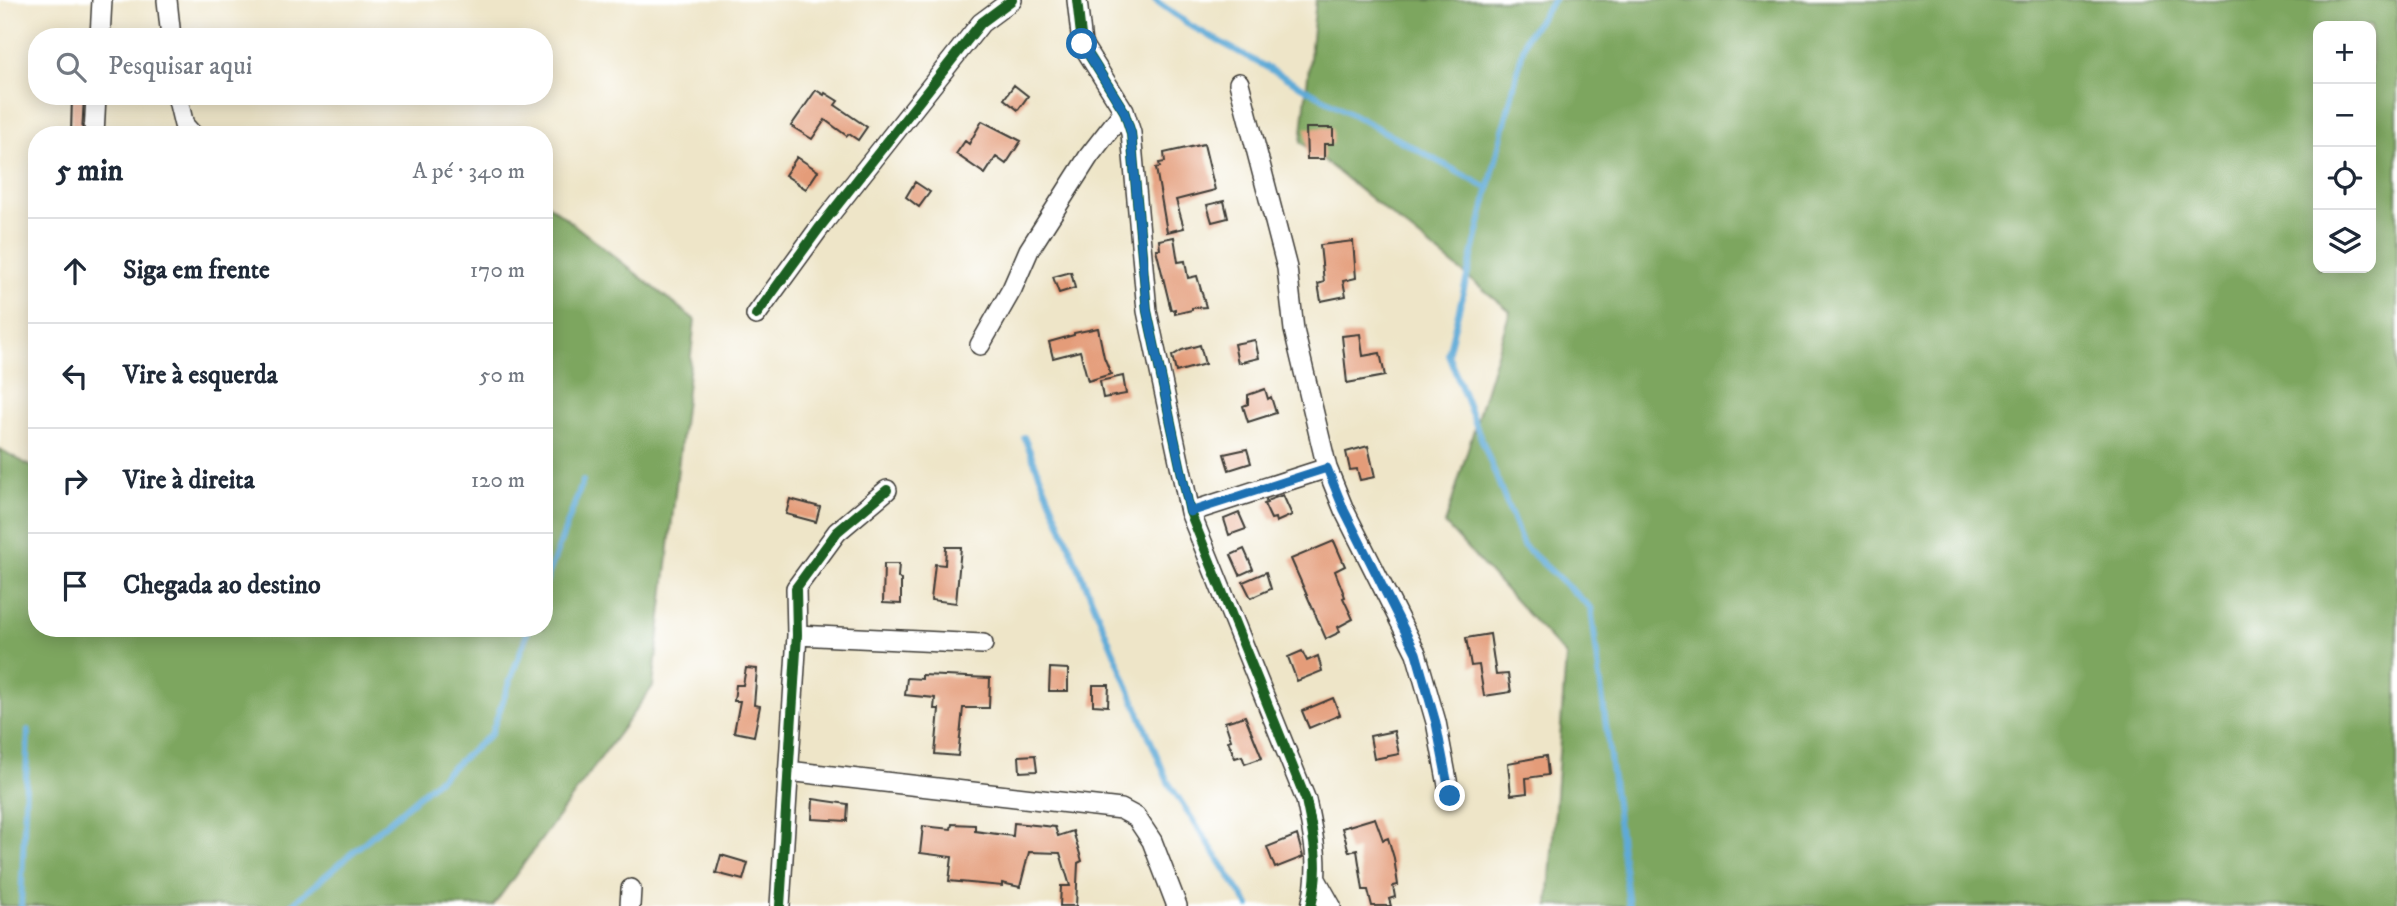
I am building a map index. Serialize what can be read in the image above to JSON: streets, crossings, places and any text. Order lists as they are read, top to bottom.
{
  "page": {
    "map_buttons": ["+", "−"],
    "search": "Pesquisar aqui",
    "heading": ["5 min", "A pé · 340 m"],
    "list": [
      ["Siga em frente", "170 m"],
      ["Vire à esquerda", "50 m"],
      ["Vire à direita", "120 m"],
      "Chegada ao destino"
    ]
  }
}
